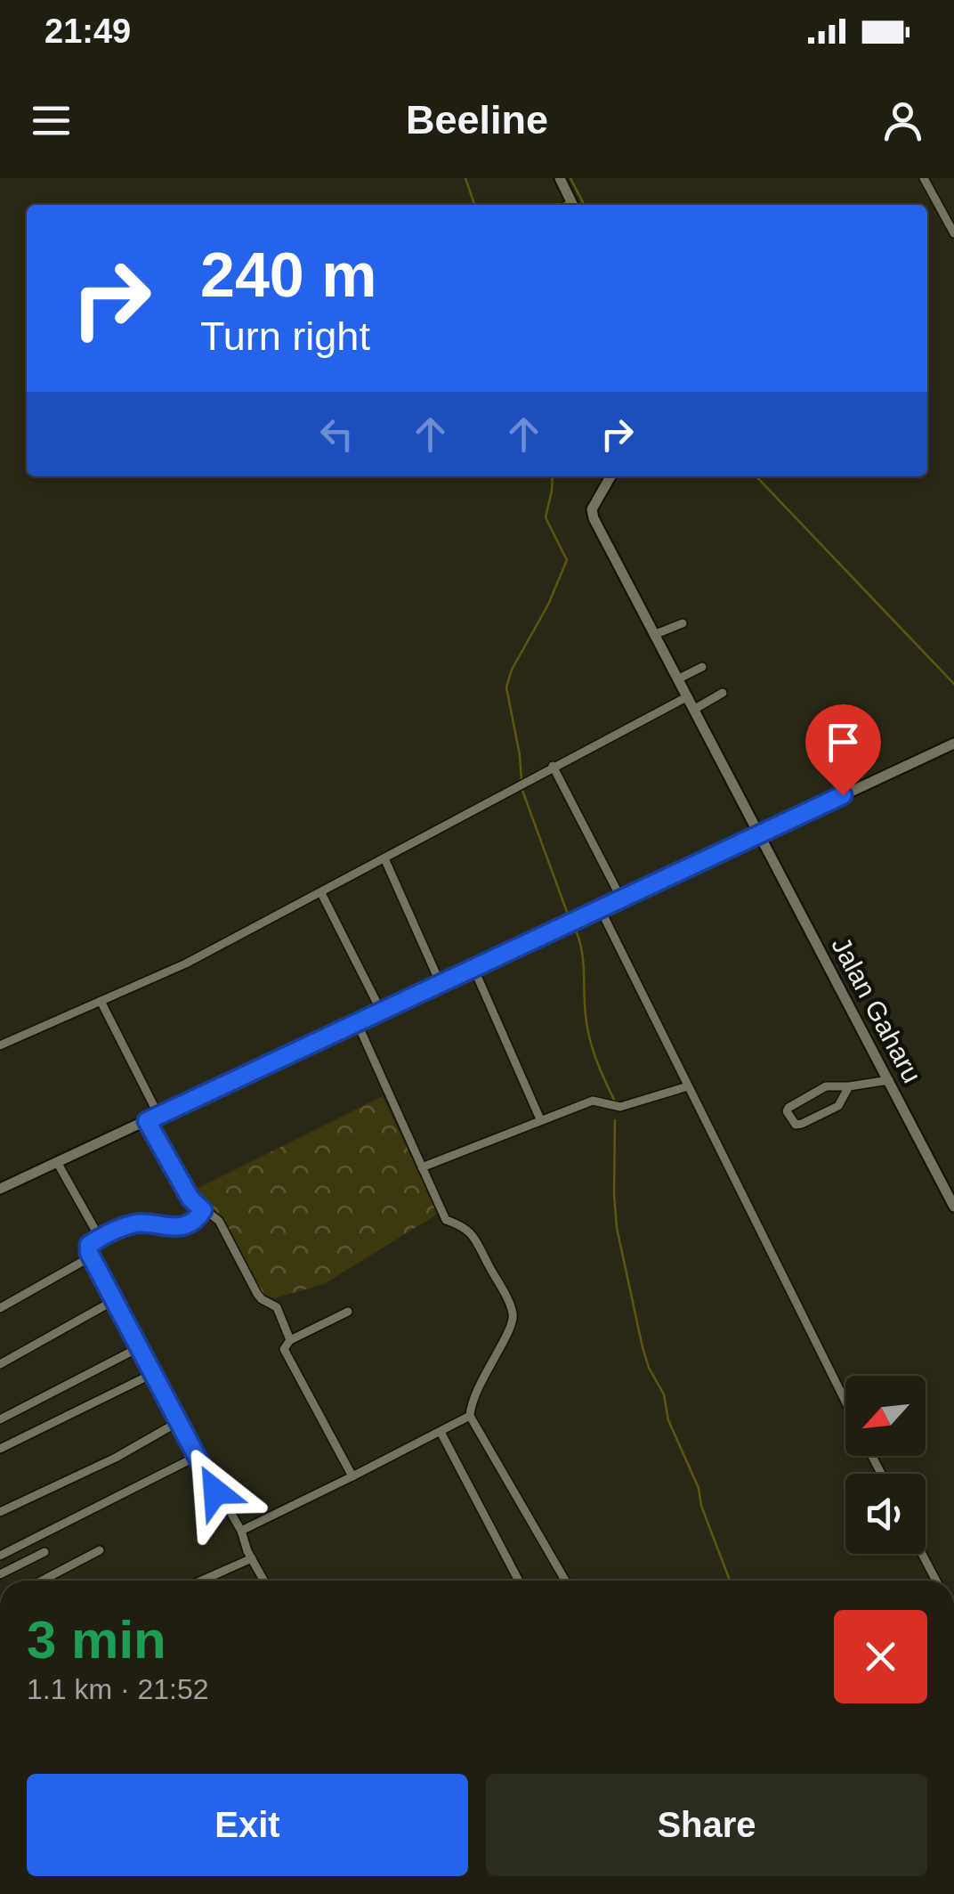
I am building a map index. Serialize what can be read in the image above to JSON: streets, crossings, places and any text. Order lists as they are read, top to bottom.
{
  "streets": {
    "street": ["Jalan Gaharu"]
  },
  "north": "bottom left",
  "page": {
    "status": "21:49",
    "header": "Beeline",
    "turn": ["240 m", "Turn right"],
    "heading": ["3 min", "1.1 km · 21:52"],
    "buttons": ["Exit", "Share"]
  }
}
